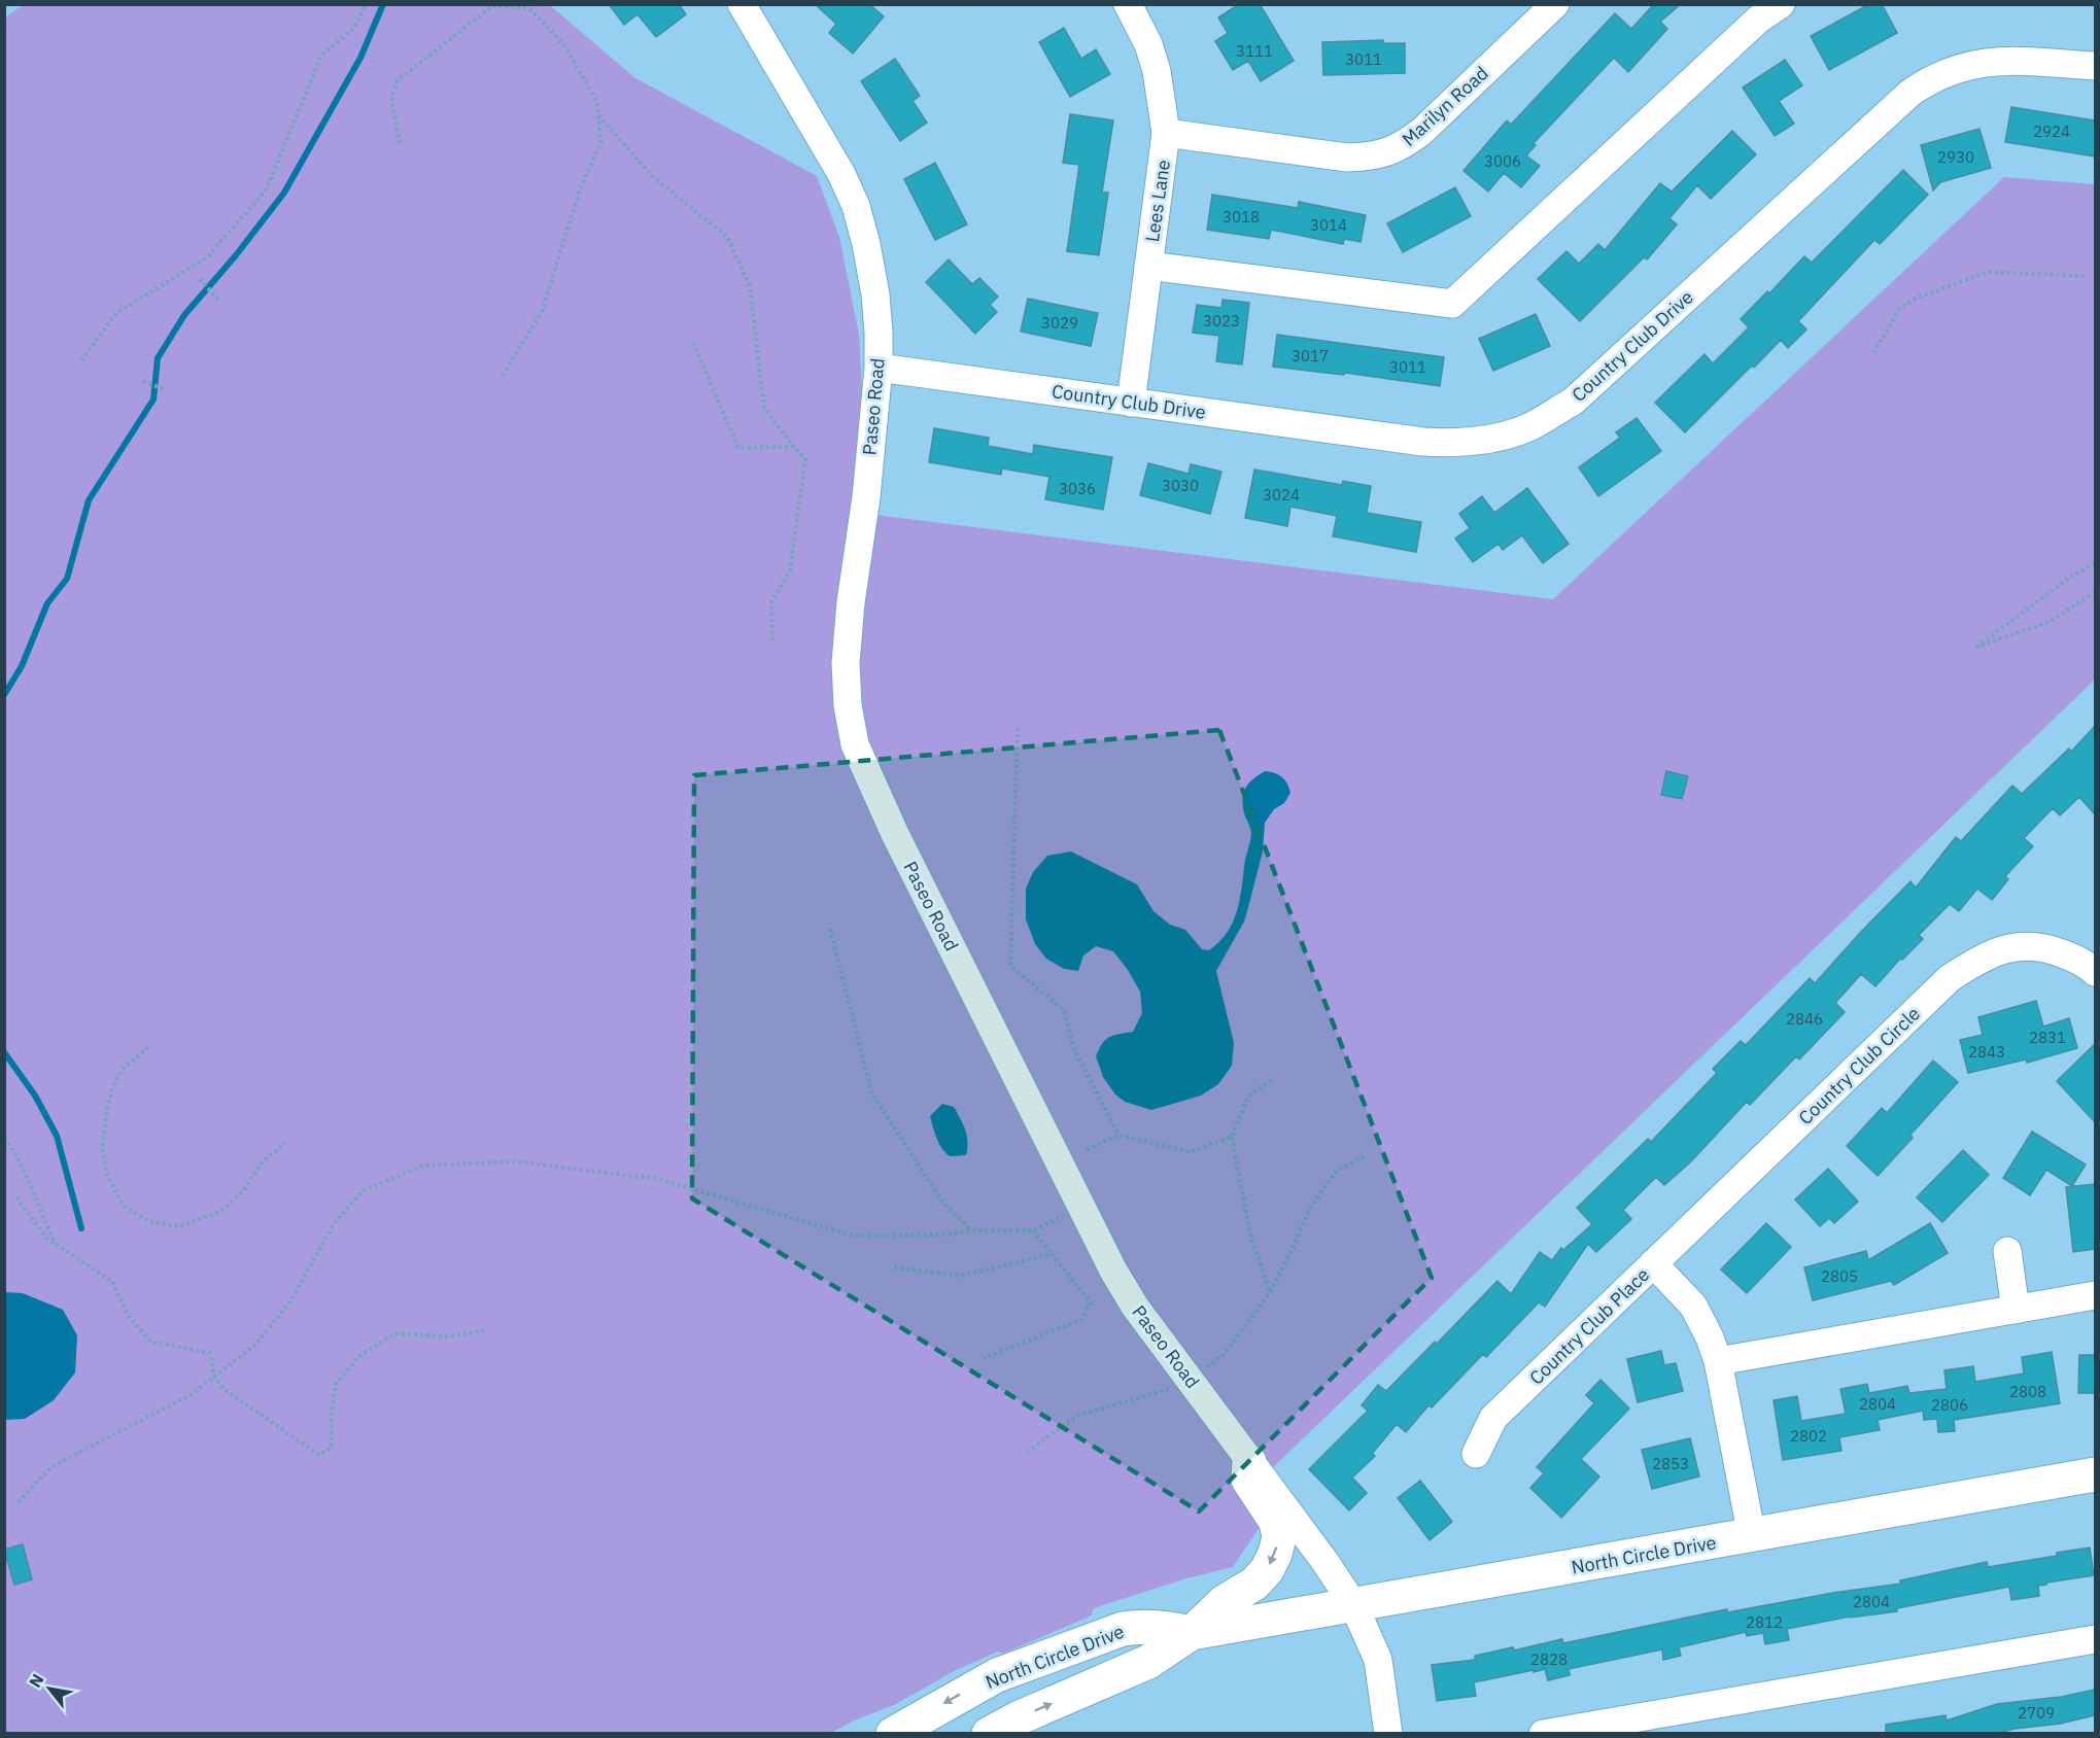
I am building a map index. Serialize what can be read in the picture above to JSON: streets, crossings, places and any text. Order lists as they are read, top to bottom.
{
  "streets": {
    "main road": ["North Circle Drive"],
    "street": [
      "Marilyn Road",
      "Lees Lane",
      "Country Club Drive",
      "Paseo Road",
      "Country Club Circle",
      "Country Club Place"
    ]
  },
  "crossings": [
    ["Marilyn Road", "Lees Lane"],
    ["Lees Lane", "Country Club Drive"],
    ["Country Club Drive", "Paseo Road"],
    ["Paseo Road", "North Circle Drive"],
    ["Country Club Circle", "Country Club Place"]
  ],
  "house_numbers": [
    "3111",
    "3011",
    "2924",
    "2930",
    "3006",
    "3018",
    "3014",
    "3023",
    "3029",
    "3017",
    "3011",
    "3030",
    "3036",
    "3024",
    "2846",
    "2831",
    "2843",
    "2805",
    "2808",
    "2804",
    "2806",
    "2802",
    "2853",
    "2804",
    "2812",
    "2828",
    "2709"
  ],
  "north": "top left"
}
